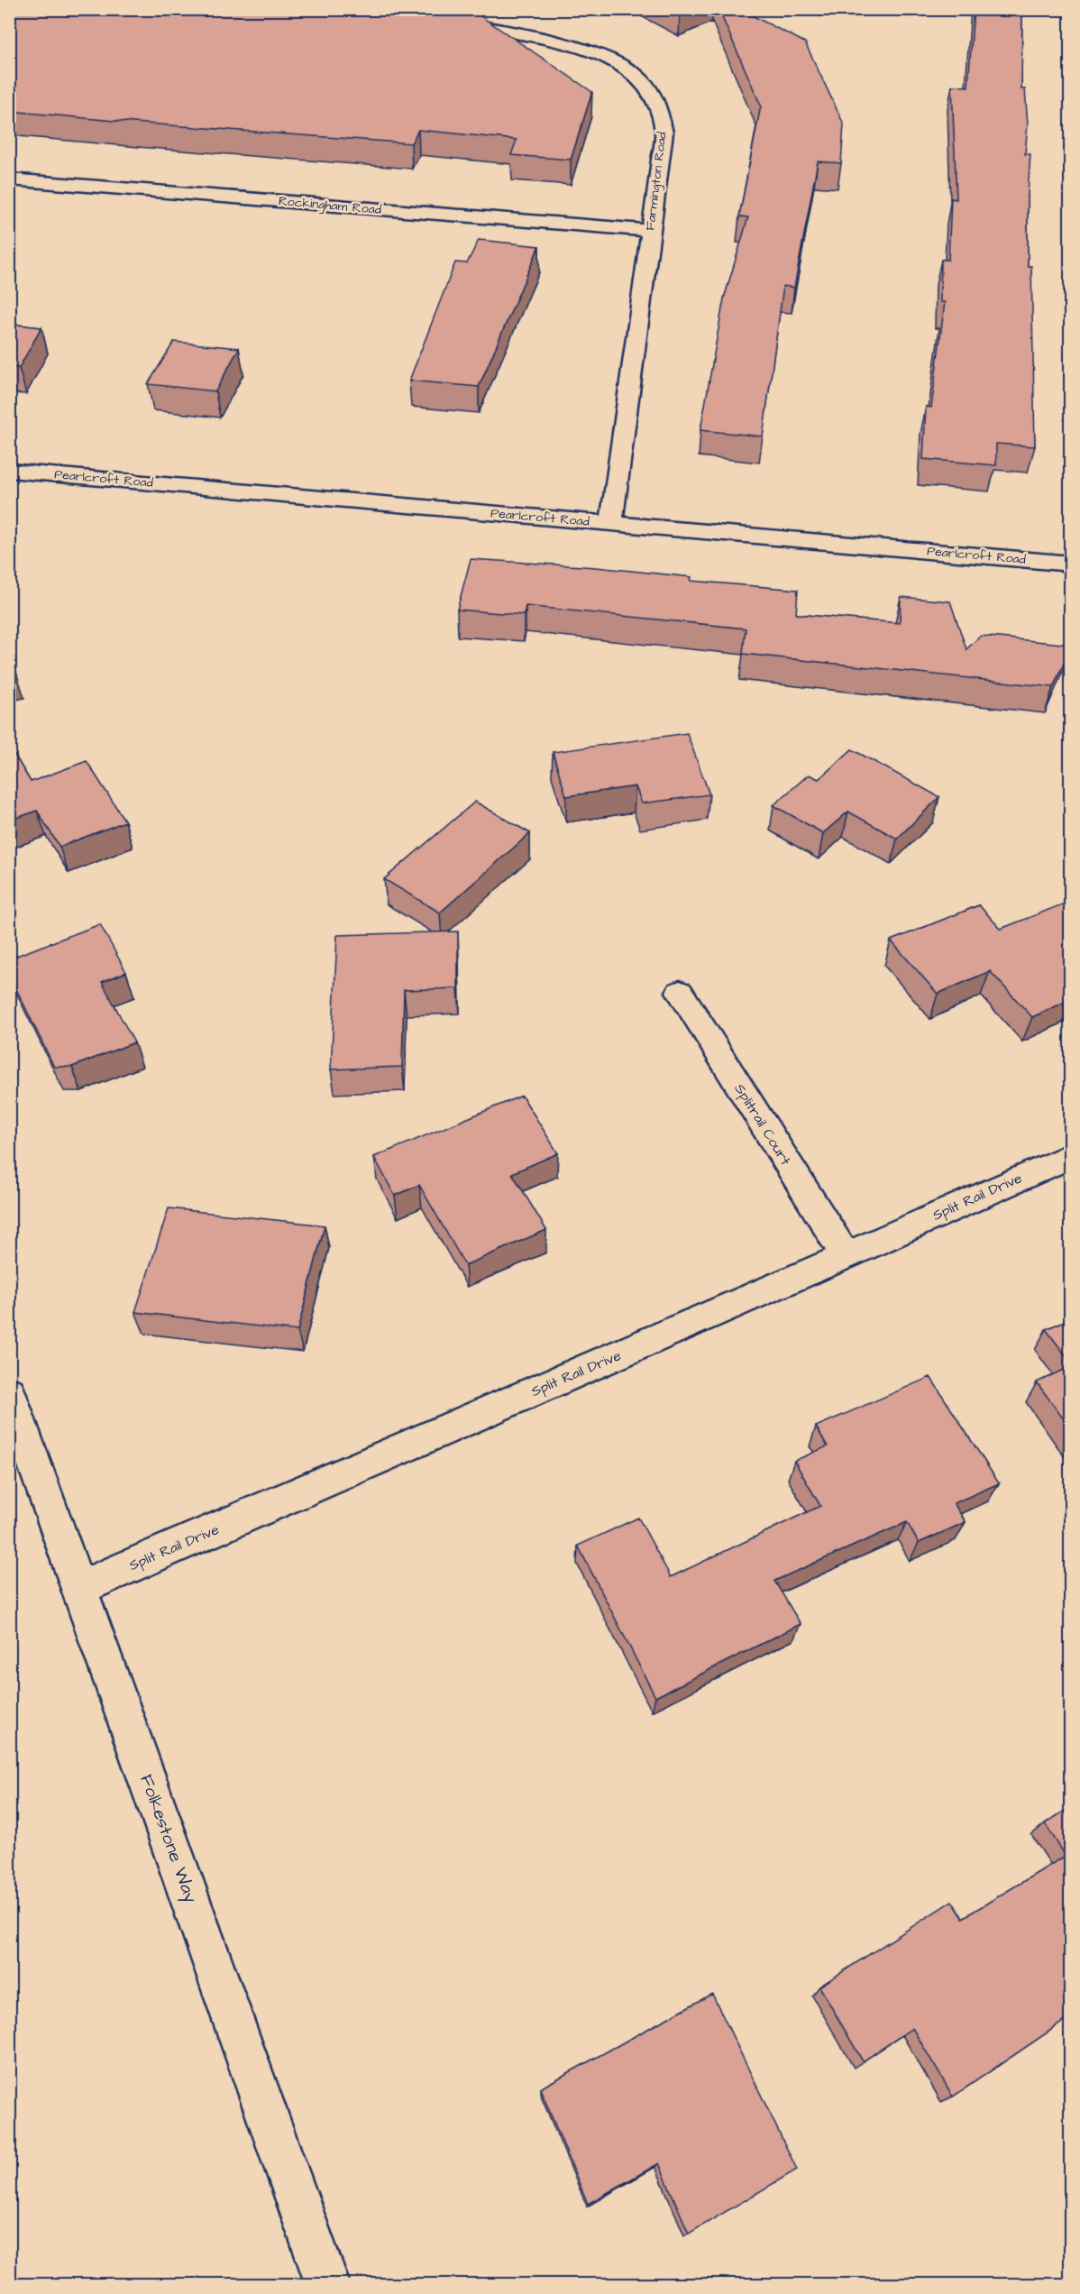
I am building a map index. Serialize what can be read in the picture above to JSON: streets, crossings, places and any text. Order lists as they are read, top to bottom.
{
  "streets": {
    "street": [
      "Farmington Road",
      "Rockingham Road",
      "Pearlcroft Road",
      "Splitrail Court",
      "Split Rail Drive",
      "Folkestone Way"
    ]
  },
  "crossings": [
    ["Farmington Road", "Rockingham Road"],
    ["Farmington Road", "Pearlcroft Road"],
    ["Splitrail Court", "Split Rail Drive"],
    ["Split Rail Drive", "Folkestone Way"]
  ]
}
